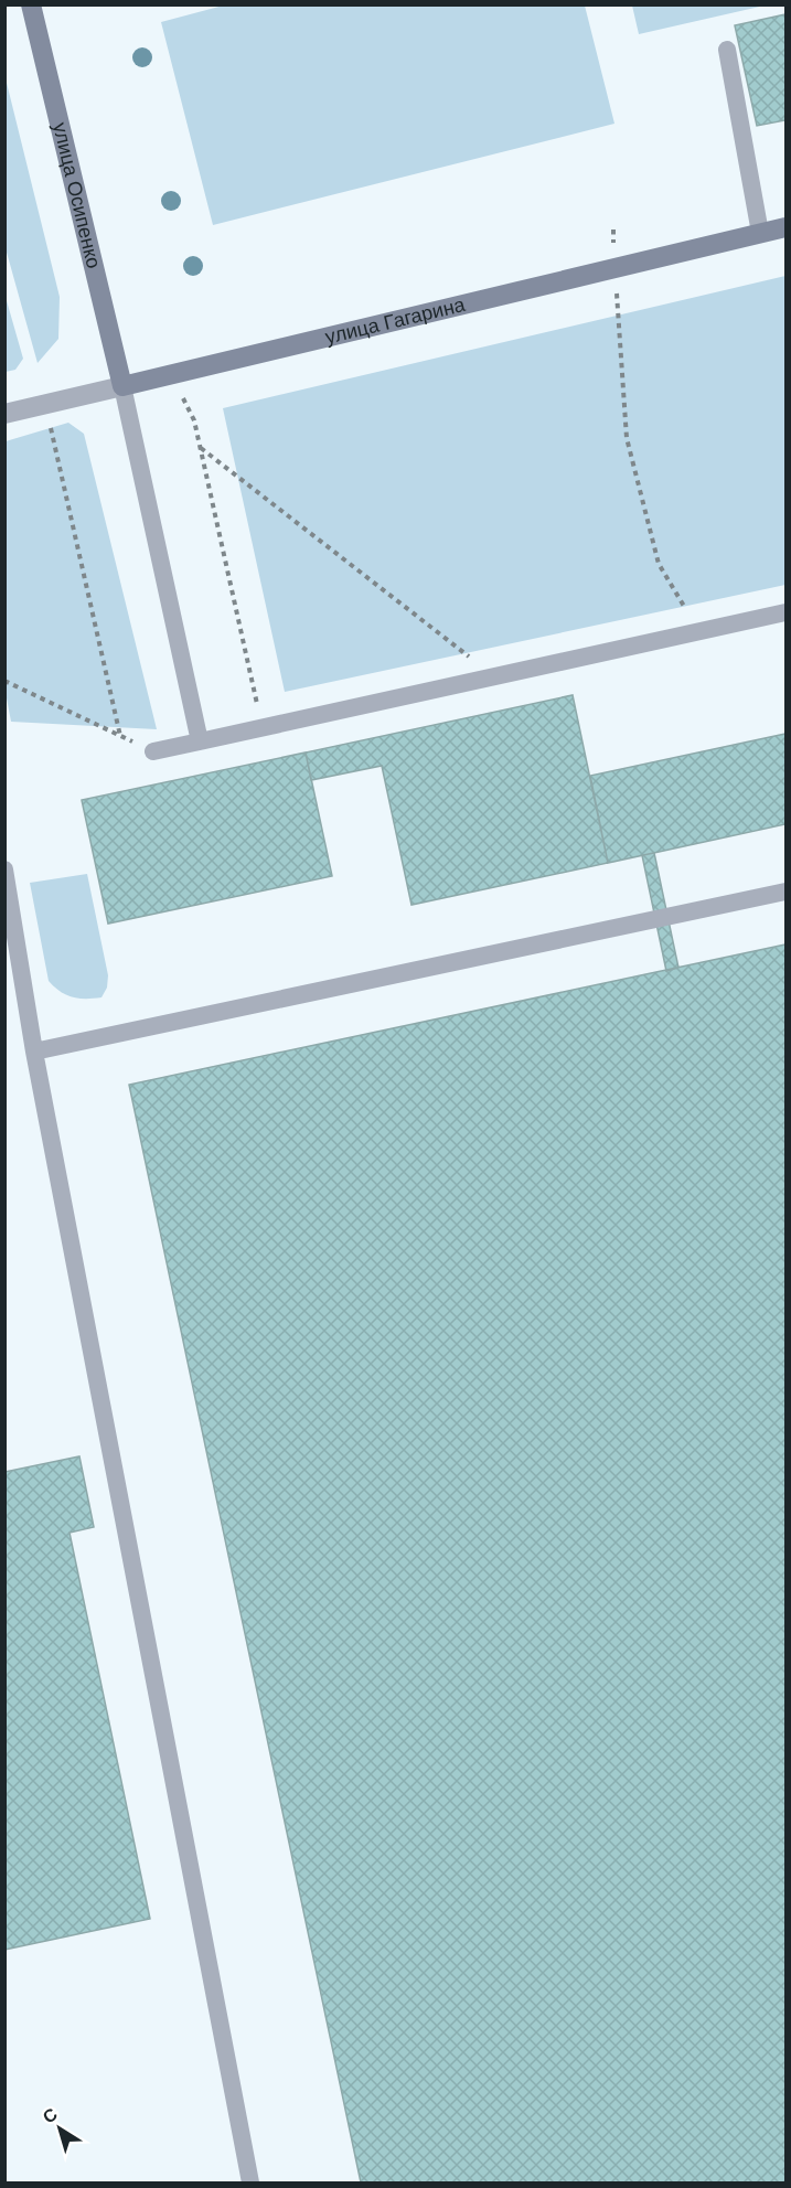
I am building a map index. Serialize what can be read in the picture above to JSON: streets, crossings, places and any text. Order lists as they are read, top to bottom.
{
  "streets": {
    "street": ["улица Осипенко", "улица Гагарина"]
  },
  "crossings": [
    ["улица Осипенко", "улица Гагарина"]
  ],
  "north": "top left"
}
